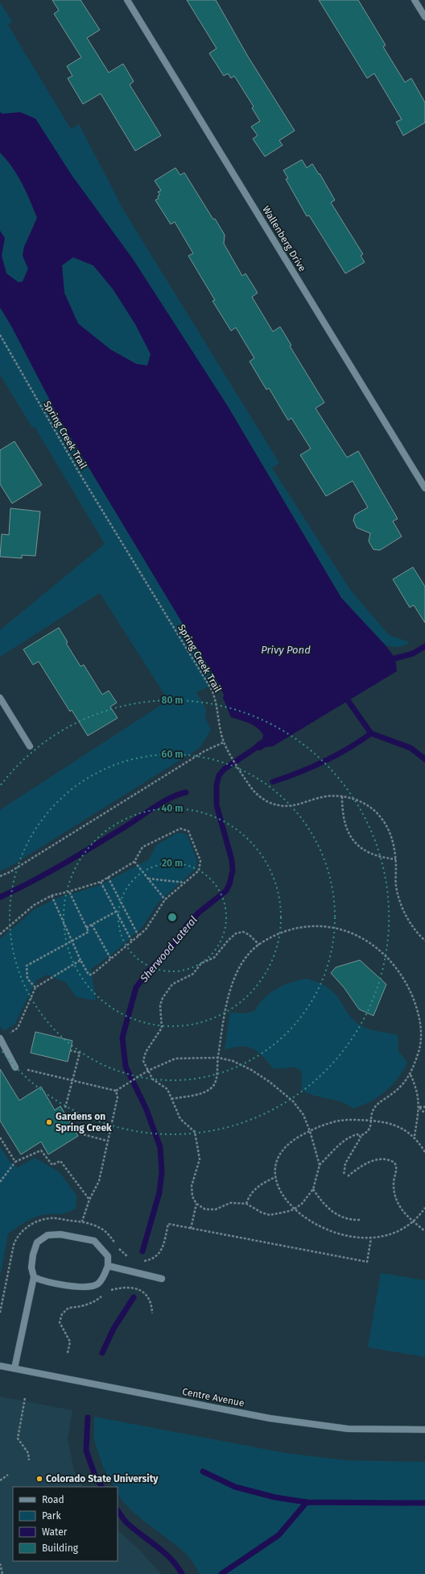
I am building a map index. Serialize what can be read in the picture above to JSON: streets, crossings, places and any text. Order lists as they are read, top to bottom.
{
  "streets": {
    "street": ["Wallenberg Drive", "Centre Avenue"],
    "path": ["Spring Creek Trail"]
  },
  "water": ["Privy Pond", "Sherwood Lateral"],
  "places": ["Gardens on Spring Creek", "Colorado State University"],
  "legend": [
    "Road",
    "Park",
    "Water",
    "Building"
  ],
  "rings": [
    "80 m",
    "60 m",
    "40 m",
    "20 m"
  ]
}
